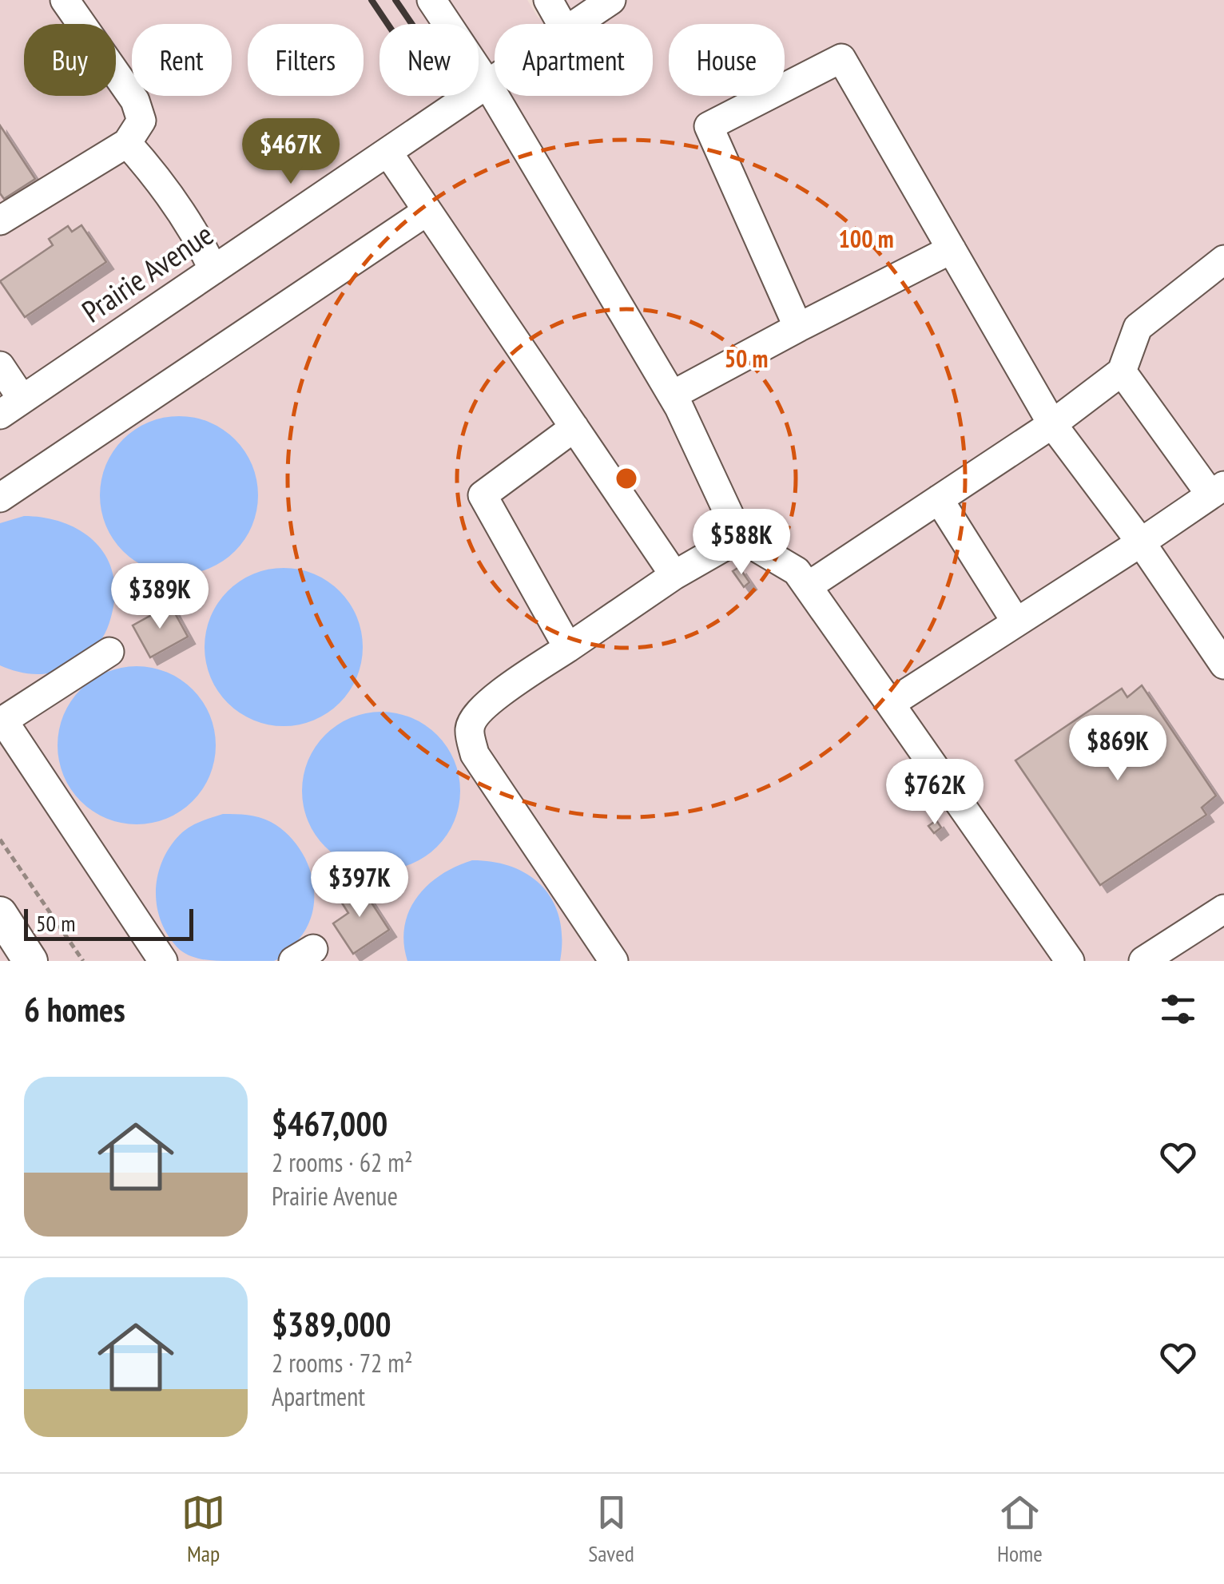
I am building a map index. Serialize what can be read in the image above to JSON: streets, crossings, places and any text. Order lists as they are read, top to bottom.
{
  "streets": {
    "street": ["Prairie Avenue"]
  },
  "scale_bar": "50 m",
  "page": {
    "chip": [
      "Buy",
      "Rent",
      "Filters",
      "New",
      "Apartment",
      "House"
    ],
    "price": [
      "$467K",
      "$588K",
      "$389K",
      "$869K",
      "$762K",
      "$397K"
    ],
    "scale": "50 m",
    "heading": "6 homes",
    "list": [
      {
        "name": "$467,000",
        "note": "2 rooms · 62 m² · Prairie Avenue"
      },
      {
        "name": "$389,000",
        "note": "2 rooms · 72 m² · Apartment"
      }
    ],
    "tabs": ["Map", "Saved", "Home"]
  },
  "rings": ["100 m", "50 m"]
}
